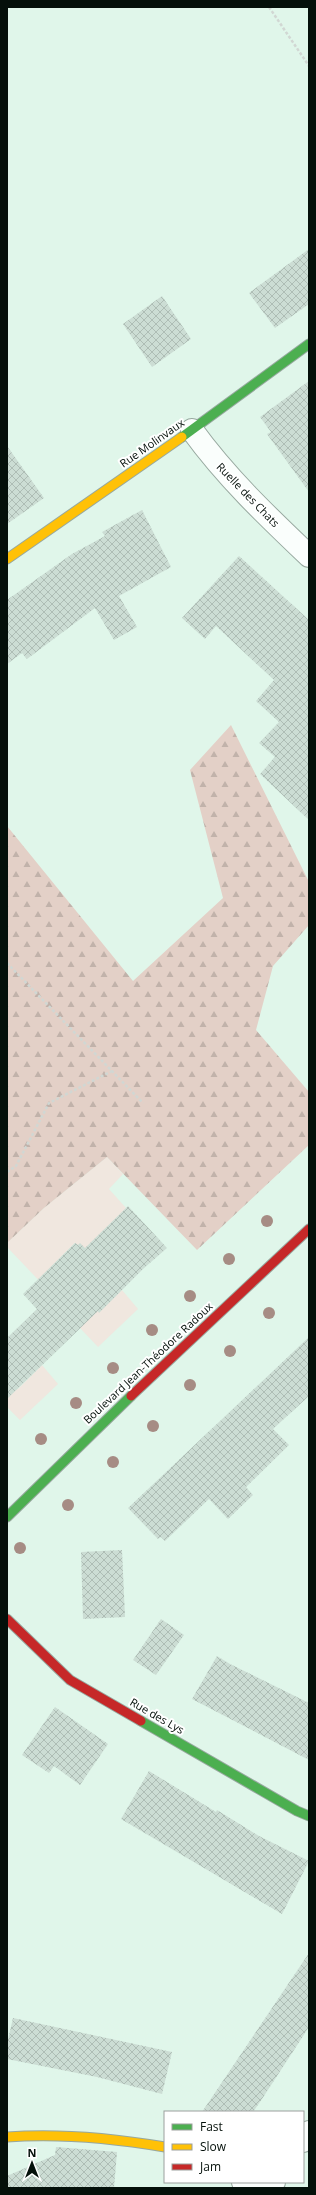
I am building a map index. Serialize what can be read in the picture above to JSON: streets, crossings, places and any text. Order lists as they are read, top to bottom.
{
  "streets": {
    "street": [
      "Rue Molinvaux",
      "Ruelle des Chats",
      "Boulevard Jean-Théodore Radoux",
      "Rue des Lys"
    ]
  },
  "crossings": [
    ["Rue Molinvaux", "Ruelle des Chats"]
  ],
  "legend": ["Fast", "Slow", "Jam"],
  "north": "top"
}
